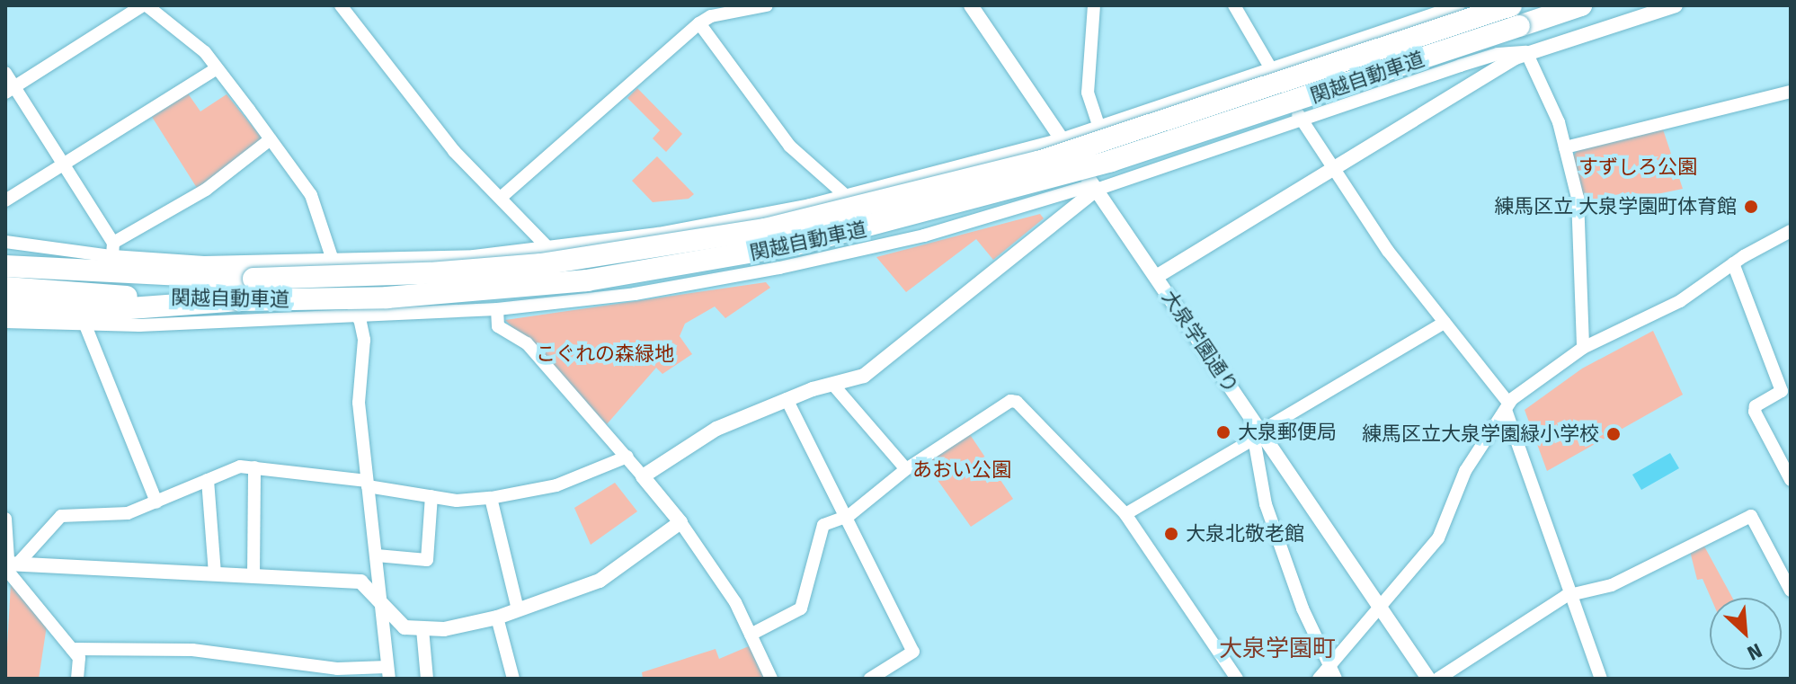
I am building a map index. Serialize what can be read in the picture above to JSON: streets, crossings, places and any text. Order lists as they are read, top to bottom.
{
  "streets": {
    "highway": ["関越自動車道"],
    "street": ["大泉学園通り"]
  },
  "districts": ["大泉学園町"],
  "parks": ["すずしろ公園", "こぐれの森緑地", "あおい公園"],
  "places": [
    "練馬区立 大泉学園町体育館",
    "大泉郵便局",
    "練馬区立大泉学園緑小学校",
    "大泉北敬老館"
  ],
  "north": "bottom right"
}
